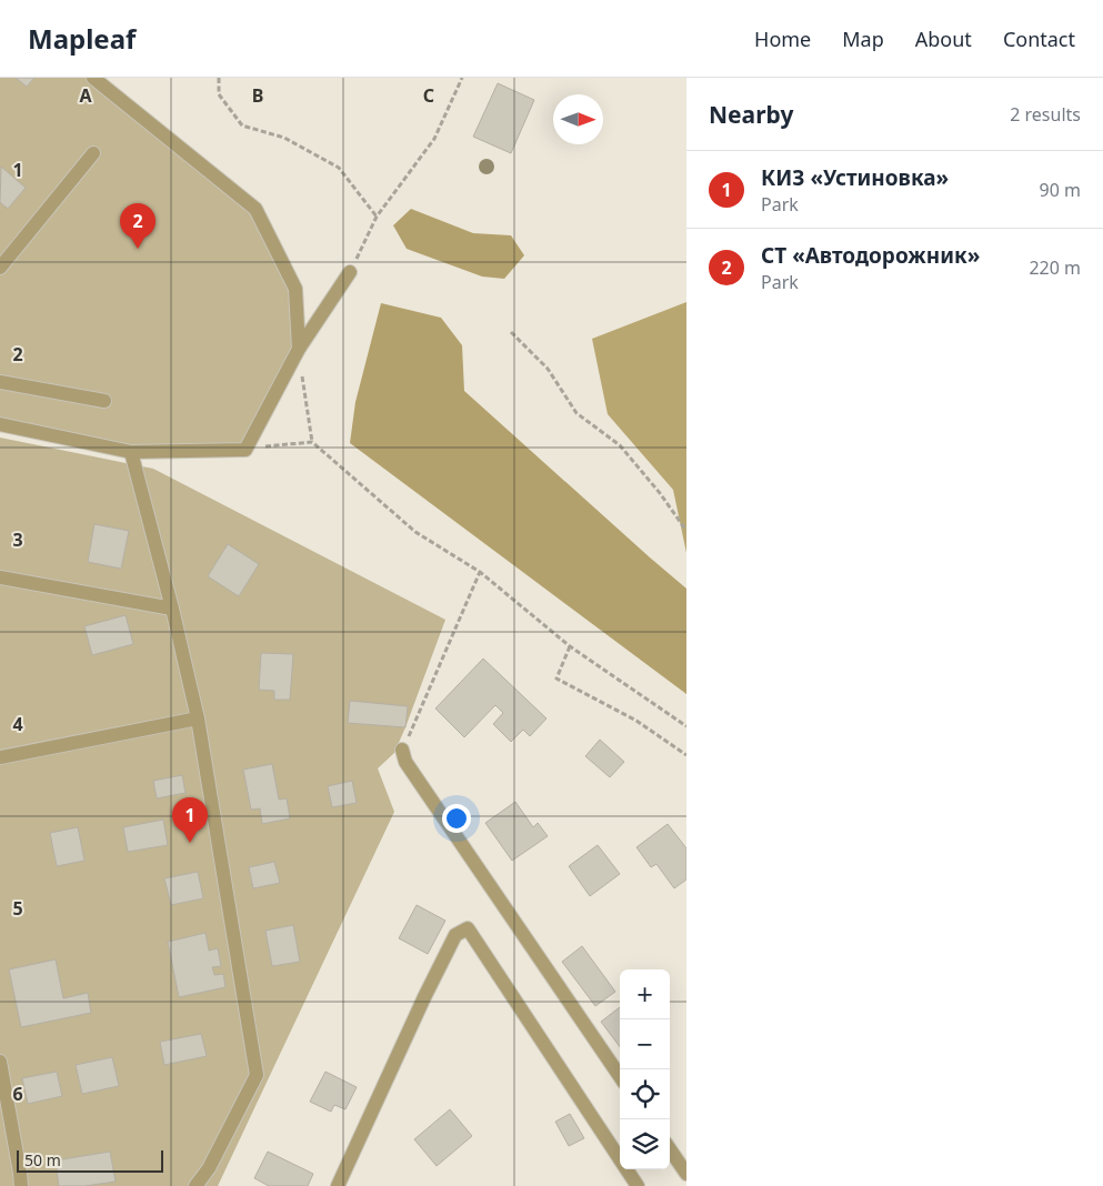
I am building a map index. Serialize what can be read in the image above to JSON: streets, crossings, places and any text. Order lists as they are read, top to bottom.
{
  "scale_bar": "50 m",
  "north": "right",
  "page": {
    "header": "Mapleaf",
    "nav": [
      "Home",
      "Map",
      "About",
      "Contact"
    ],
    "heading": ["Nearby", "2 results"],
    "list": [
      {
        "mark": "1",
        "name": "КИЗ «Устиновка»",
        "note": "Park",
        "value": "90 m"
      },
      {
        "mark": "2",
        "name": "СТ «Автодорожник»",
        "note": "Park",
        "value": "220 m"
      }
    ],
    "pins": ["2", "1"],
    "map_buttons": ["+", "−"],
    "scale": "50 m"
  },
  "grid": {
    "columns": ["A", "B", "C"],
    "rows": [
      "1",
      "2",
      "3",
      "4",
      "5",
      "6"
    ]
  }
}
